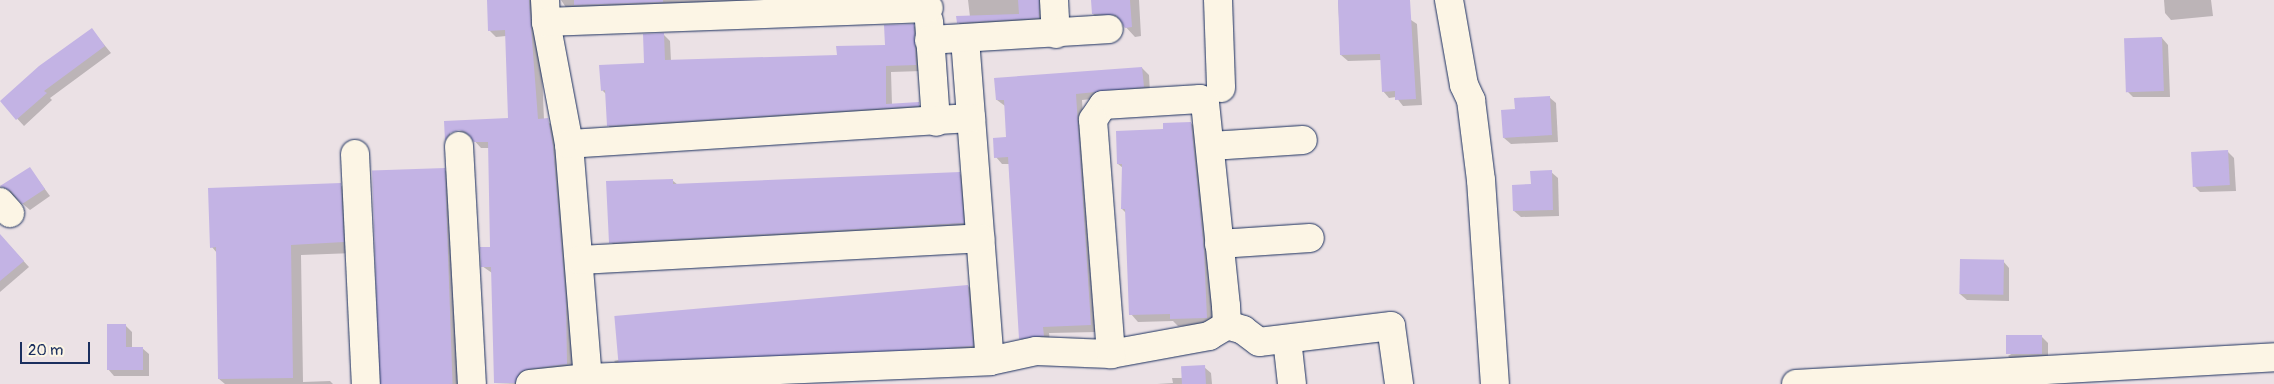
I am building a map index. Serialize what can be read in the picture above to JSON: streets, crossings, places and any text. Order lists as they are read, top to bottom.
{
  "scale_bar": "20 m"
}
